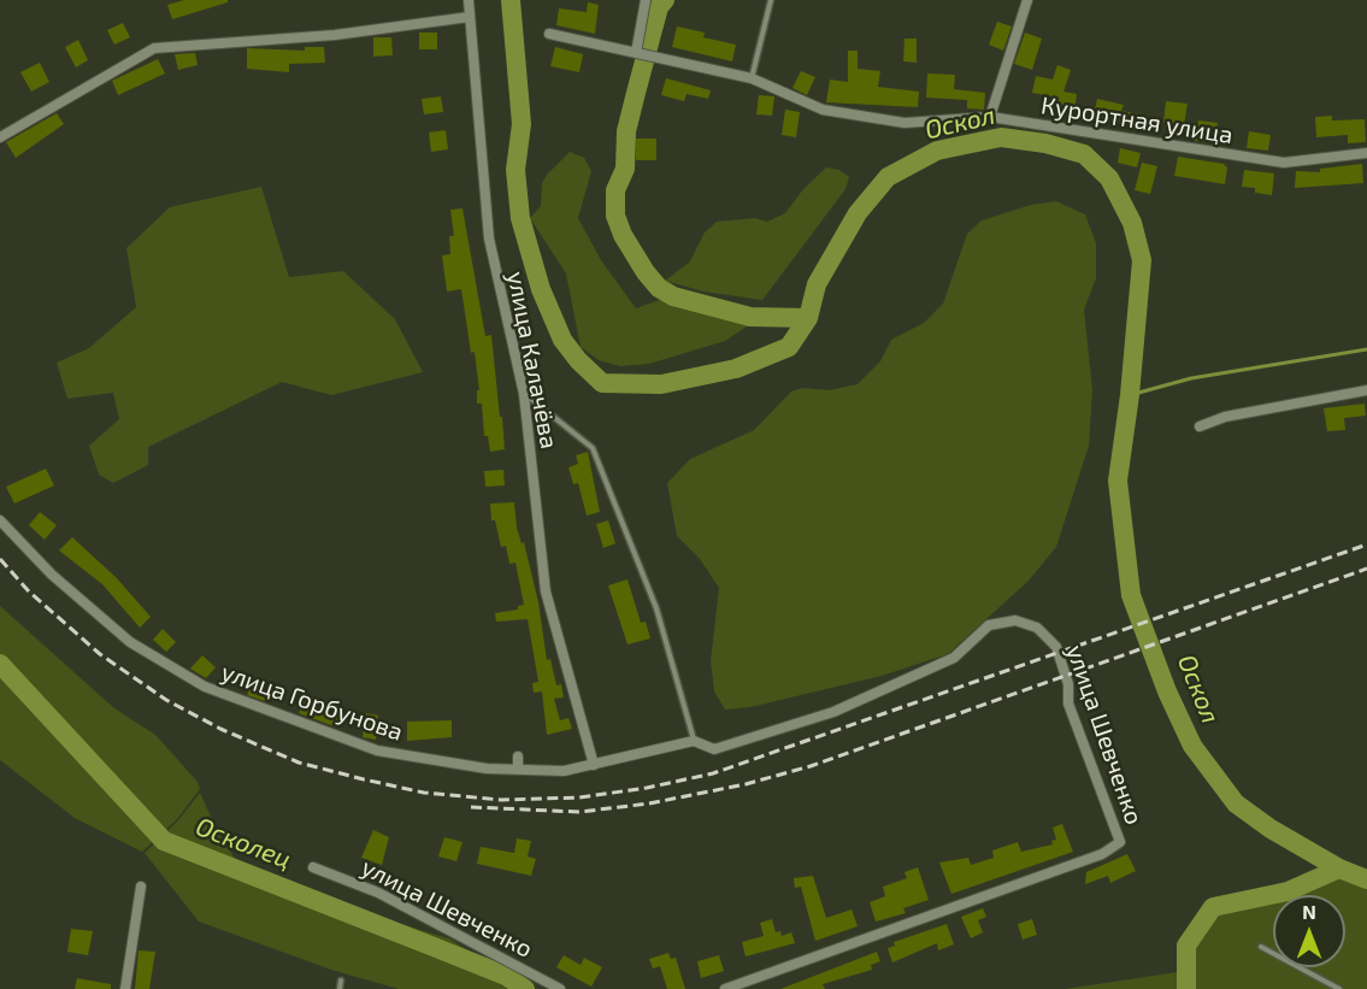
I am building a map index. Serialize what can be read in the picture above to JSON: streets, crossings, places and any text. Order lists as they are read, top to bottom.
{
  "streets": {
    "street": [
      "Курортная улица",
      "улица Калачёва",
      "улица Горбунова",
      "улица Шевченко"
    ]
  },
  "crossings": [
    ["улица Калачёва", "улица Горбунова"],
    ["улица Горбунова", "улица Шевченко"]
  ],
  "water": ["Оскол", "Осколец"],
  "north": "top"
}
